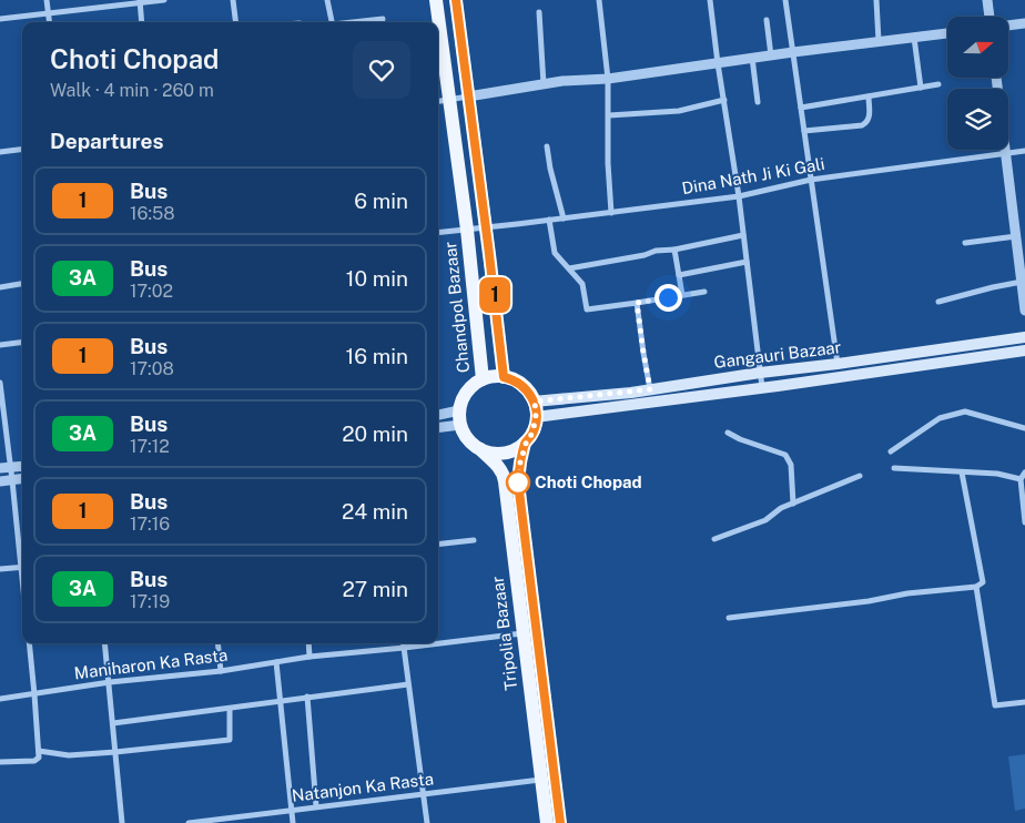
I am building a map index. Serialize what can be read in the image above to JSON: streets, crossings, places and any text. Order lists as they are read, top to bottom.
{
  "streets": {
    "main road": ["Chandpol Bazaar", "Gangauri Bazaar", "Tripolia Bazaar"],
    "street": ["Dina Nath Ji Ki Gali", "Maniharon Ka Rasta", "Natanjon Ka Rasta"]
  },
  "crossings": [
    ["Dina Nath Ji Ki Gali", "Chandpol Bazaar"],
    ["Chandpol Bazaar", "Gangauri Bazaar"],
    ["Chandpol Bazaar", "Tripolia Bazaar"],
    ["Gangauri Bazaar", "Tripolia Bazaar"],
    ["Tripolia Bazaar", "Maniharon Ka Rasta"],
    ["Tripolia Bazaar", "Natanjon Ka Rasta"]
  ],
  "places": ["Choti Chopad"],
  "lines": ["bus line 1"],
  "north": "right",
  "page": {
    "on_map": "1",
    "heading": [
      ["Choti Chopad", "Walk · 4 min · 260 m"],
      "Departures"
    ],
    "list": [
      {
        "mark": "1",
        "name": "Bus",
        "note": "16:58",
        "value": "6 min"
      },
      {
        "mark": "3A",
        "name": "Bus",
        "note": "17:02",
        "value": "10 min"
      },
      {
        "mark": "1",
        "name": "Bus",
        "note": "17:08",
        "value": "16 min"
      },
      {
        "mark": "3A",
        "name": "Bus",
        "note": "17:12",
        "value": "20 min"
      },
      {
        "mark": "1",
        "name": "Bus",
        "note": "17:16",
        "value": "24 min"
      },
      {
        "mark": "3A",
        "name": "Bus",
        "note": "17:19",
        "value": "27 min"
      }
    ]
  }
}
